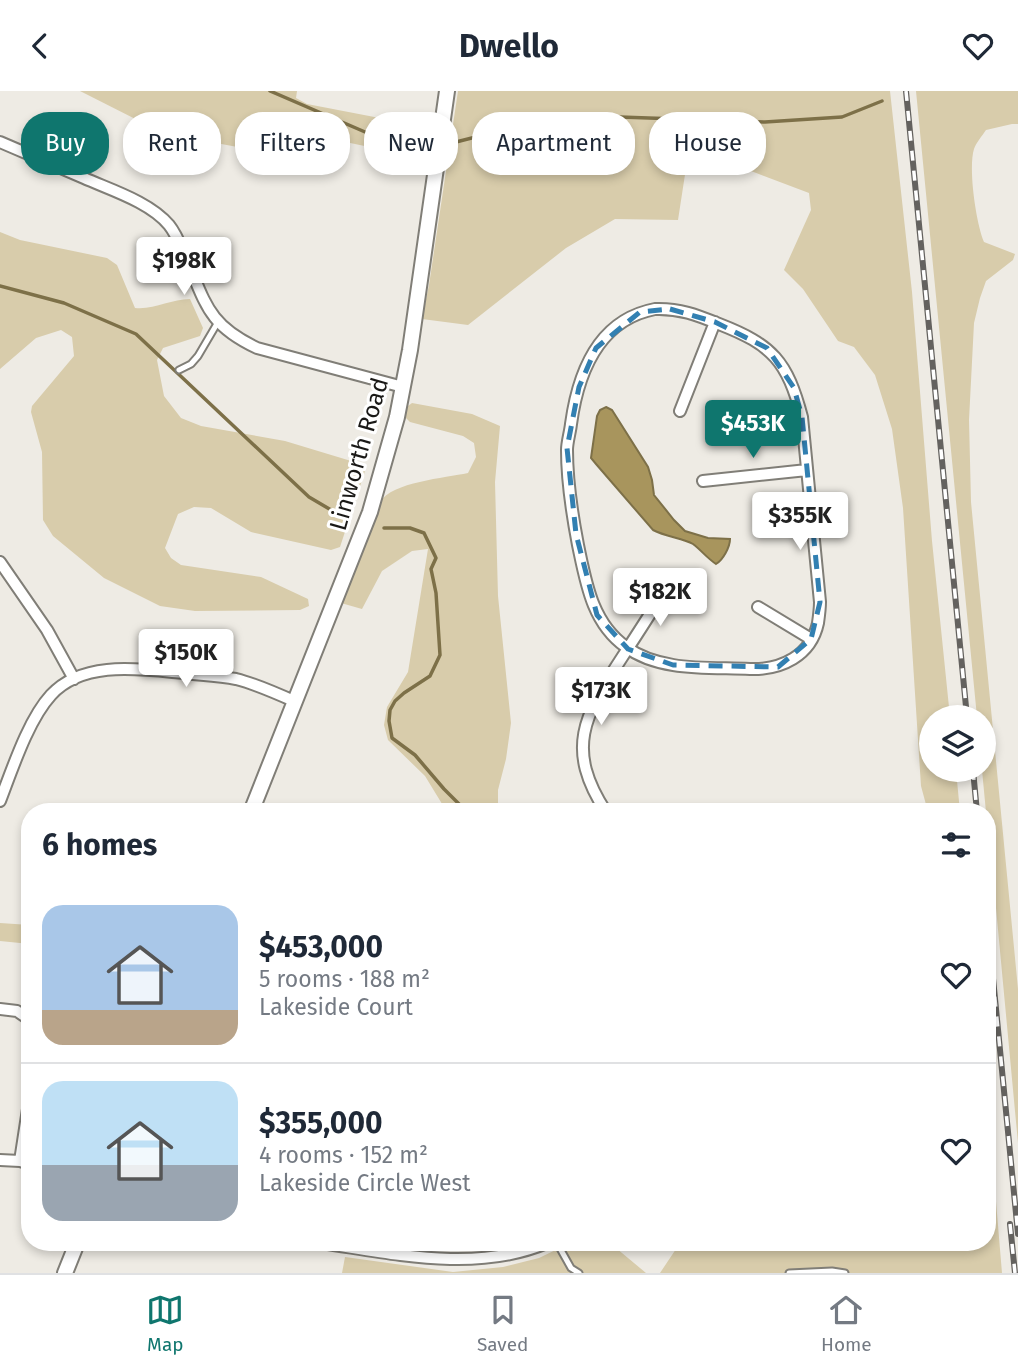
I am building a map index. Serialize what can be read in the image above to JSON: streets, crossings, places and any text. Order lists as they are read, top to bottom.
{
  "streets": {
    "main road": ["Linworth Road"]
  },
  "page": {
    "header": "Dwello",
    "chip": [
      "Buy",
      "Rent",
      "Filters",
      "New",
      "Apartment",
      "House"
    ],
    "price": [
      "$198K",
      "$453K",
      "$355K",
      "$182K",
      "$150K",
      "$173K"
    ],
    "heading": "6 homes",
    "list": [
      {
        "name": "$453,000",
        "note": "5 rooms · 188 m² · Lakeside Court"
      },
      {
        "name": "$355,000",
        "note": "4 rooms · 152 m² · Lakeside Circle West"
      }
    ],
    "tabs": ["Map", "Saved", "Home"]
  }
}
